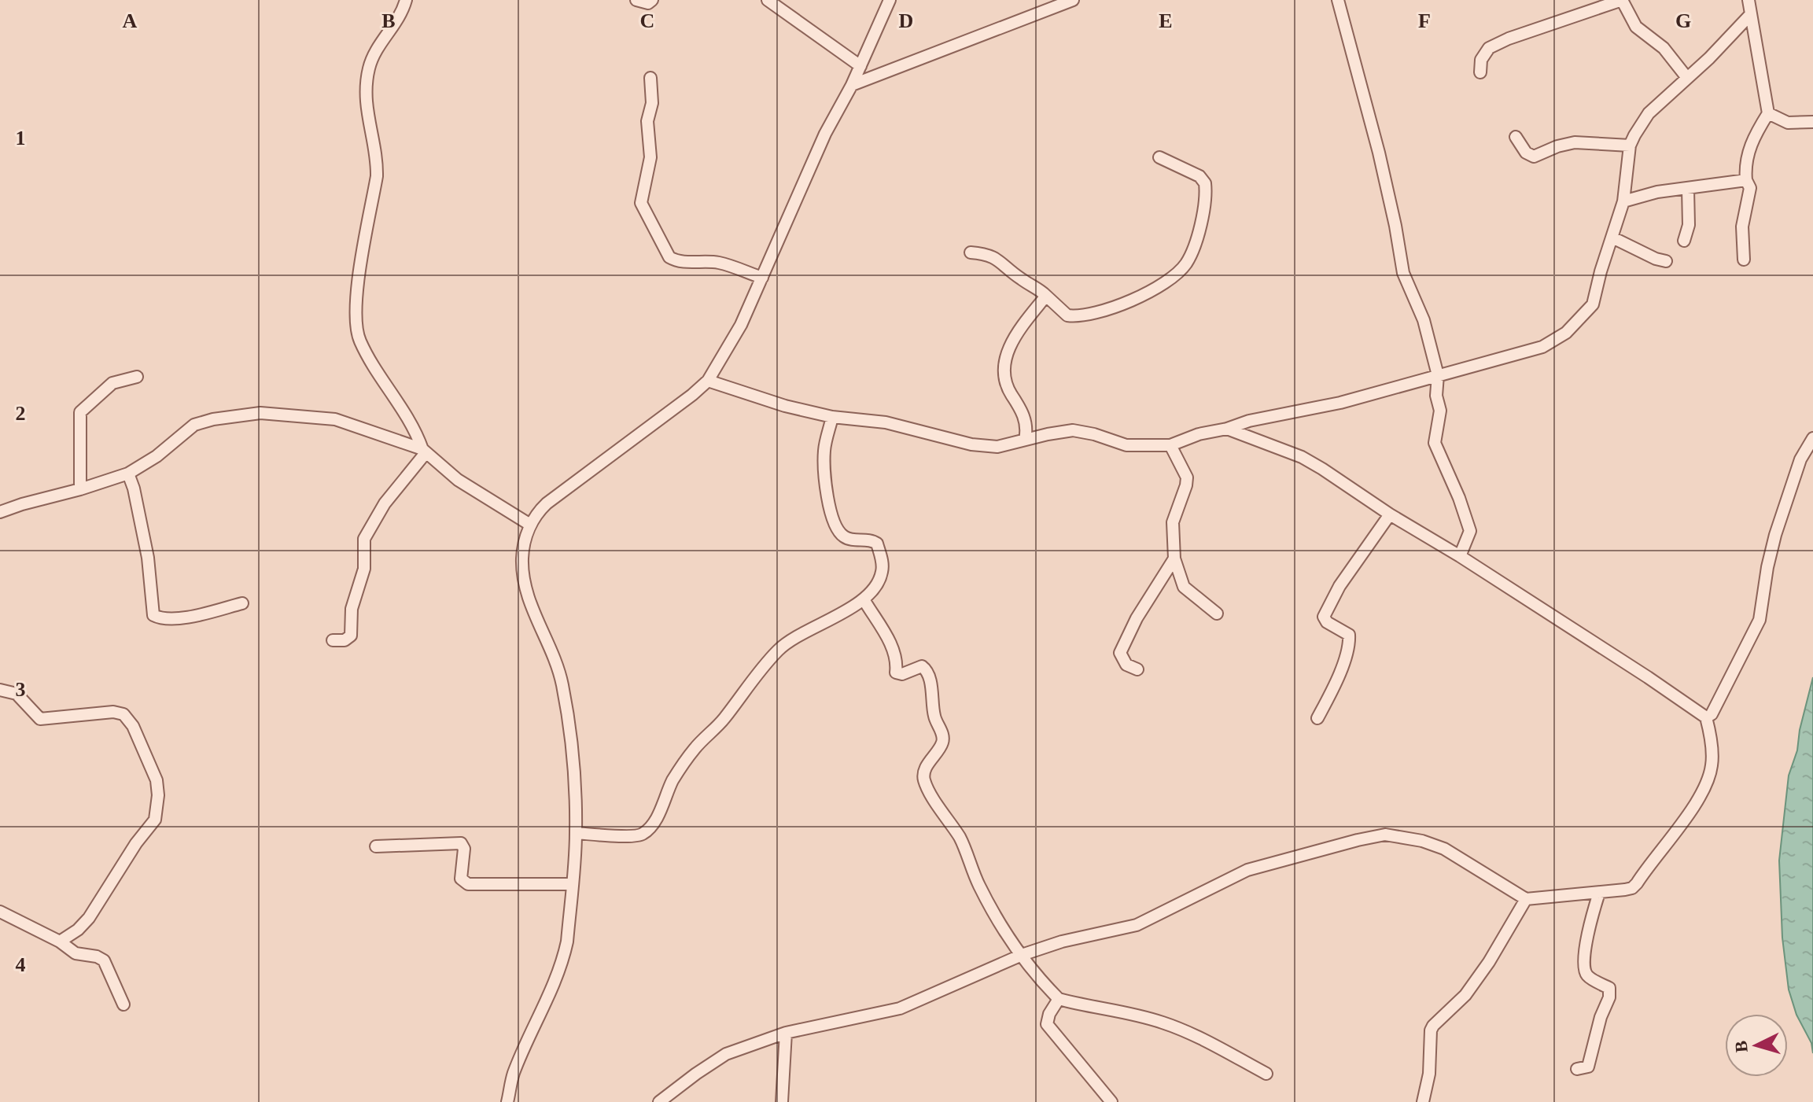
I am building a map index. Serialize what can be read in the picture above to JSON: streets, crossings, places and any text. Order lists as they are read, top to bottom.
{
  "north": "left",
  "grid": {
    "columns": [
      "A",
      "B",
      "C",
      "D",
      "E",
      "F",
      "G"
    ],
    "rows": [
      "1",
      "2",
      "3",
      "4"
    ]
  }
}
